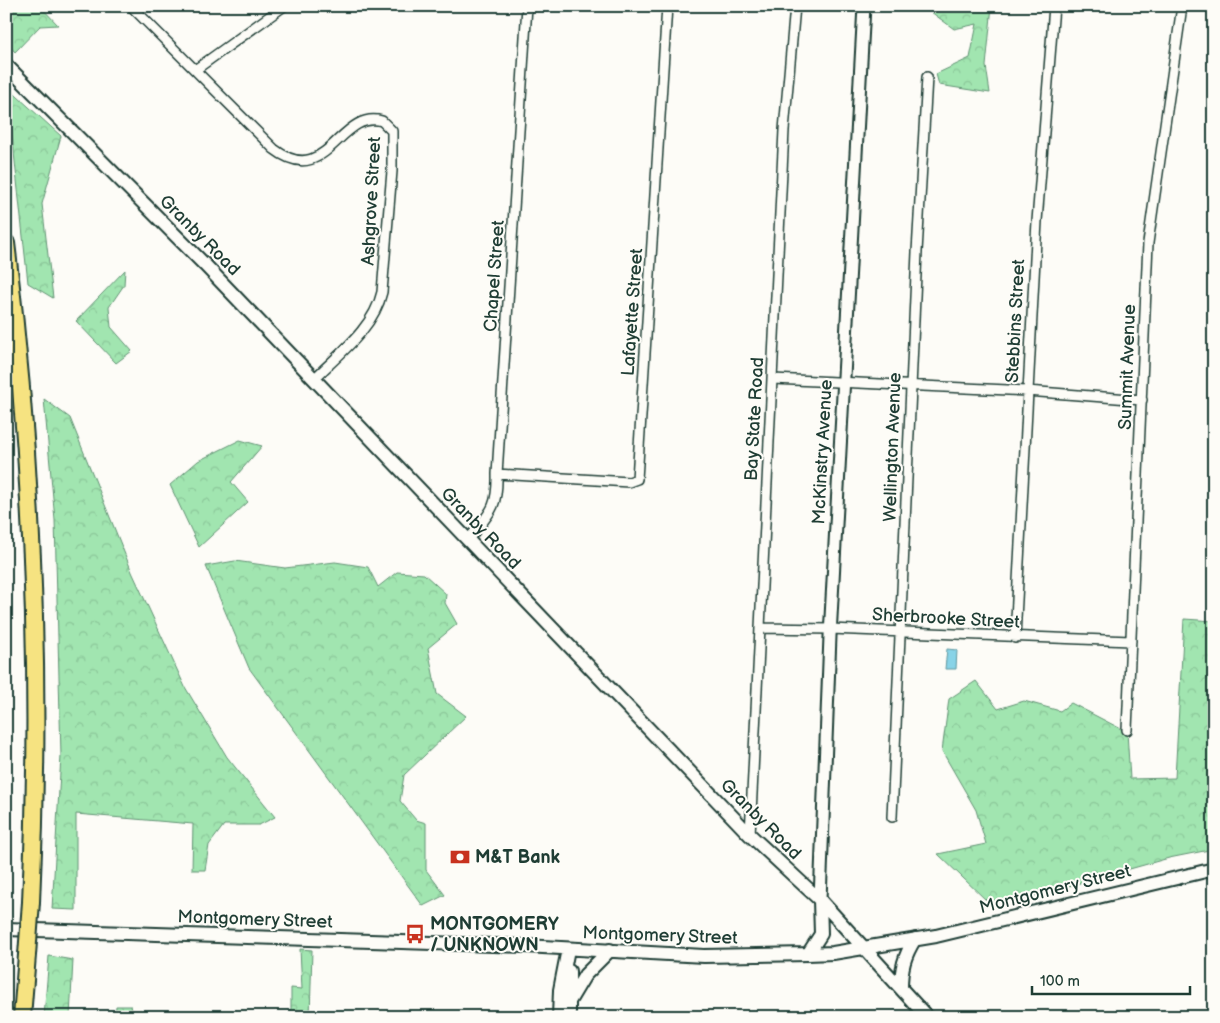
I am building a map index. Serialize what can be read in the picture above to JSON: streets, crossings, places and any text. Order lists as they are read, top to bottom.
{
  "streets": {
    "main road": ["Granby Road", "Montgomery Street"],
    "street": [
      "Ashgrove Street",
      "Chapel Street",
      "Lafayette Street",
      "Stebbins Street",
      "Summit Avenue",
      "Bay State Road",
      "Wellington Avenue",
      "McKinstry Avenue",
      "Sherbrooke Street"
    ]
  },
  "crossings": [
    ["Ashgrove Street", "Granby Road"],
    ["Granby Road", "Chapel Street"],
    ["Granby Road", "Bay State Road"],
    ["Granby Road", "McKinstry Avenue"],
    ["Granby Road", "Montgomery Street"],
    ["Chapel Street", "Lafayette Street"],
    ["Stebbins Street", "Sherbrooke Street"],
    ["Summit Avenue", "Sherbrooke Street"],
    ["Bay State Road", "Sherbrooke Street"],
    ["Wellington Avenue", "Sherbrooke Street"],
    ["McKinstry Avenue", "Sherbrooke Street"]
  ],
  "places": {
    "bank": ["M&T Bank"],
    "bus stop": ["MONTGOMERY / UNKNOWN"]
  },
  "scale_bar": "100 m"
}
